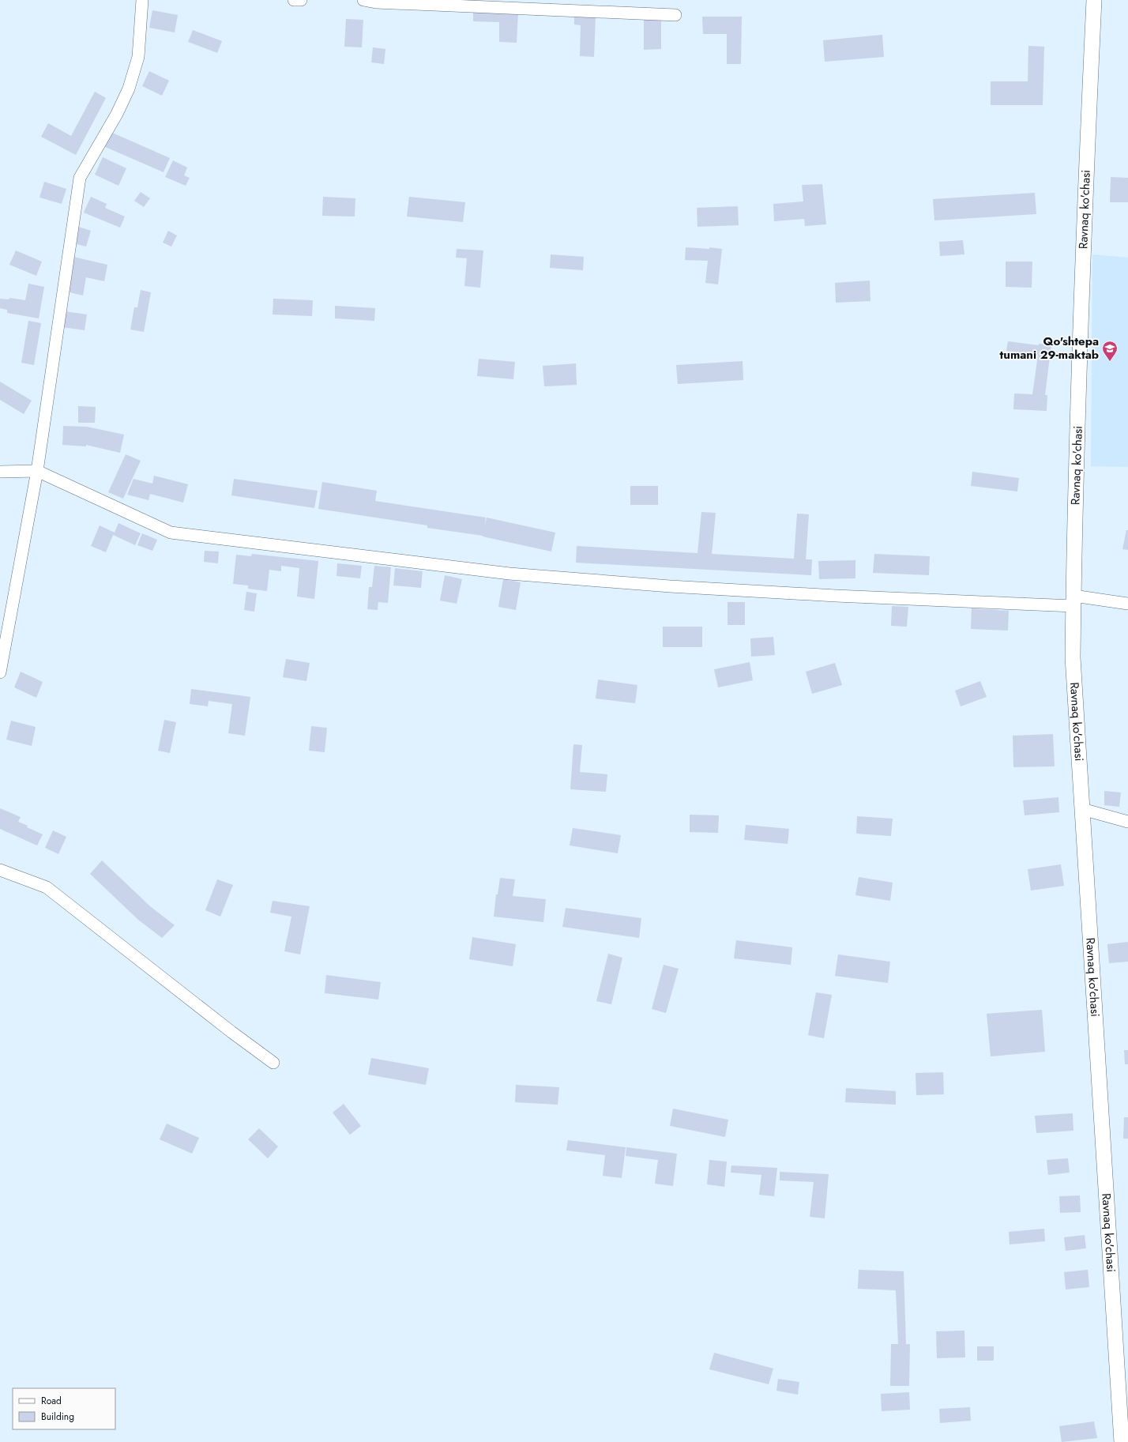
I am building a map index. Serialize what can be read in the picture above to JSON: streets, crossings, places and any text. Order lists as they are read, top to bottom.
{
  "streets": {
    "street": ["Ravnaq ko'chasi"]
  },
  "places": {
    "school or university": ["Qo'shtepa tumani 29-maktab"]
  },
  "legend": ["Road", "Building"]
}
